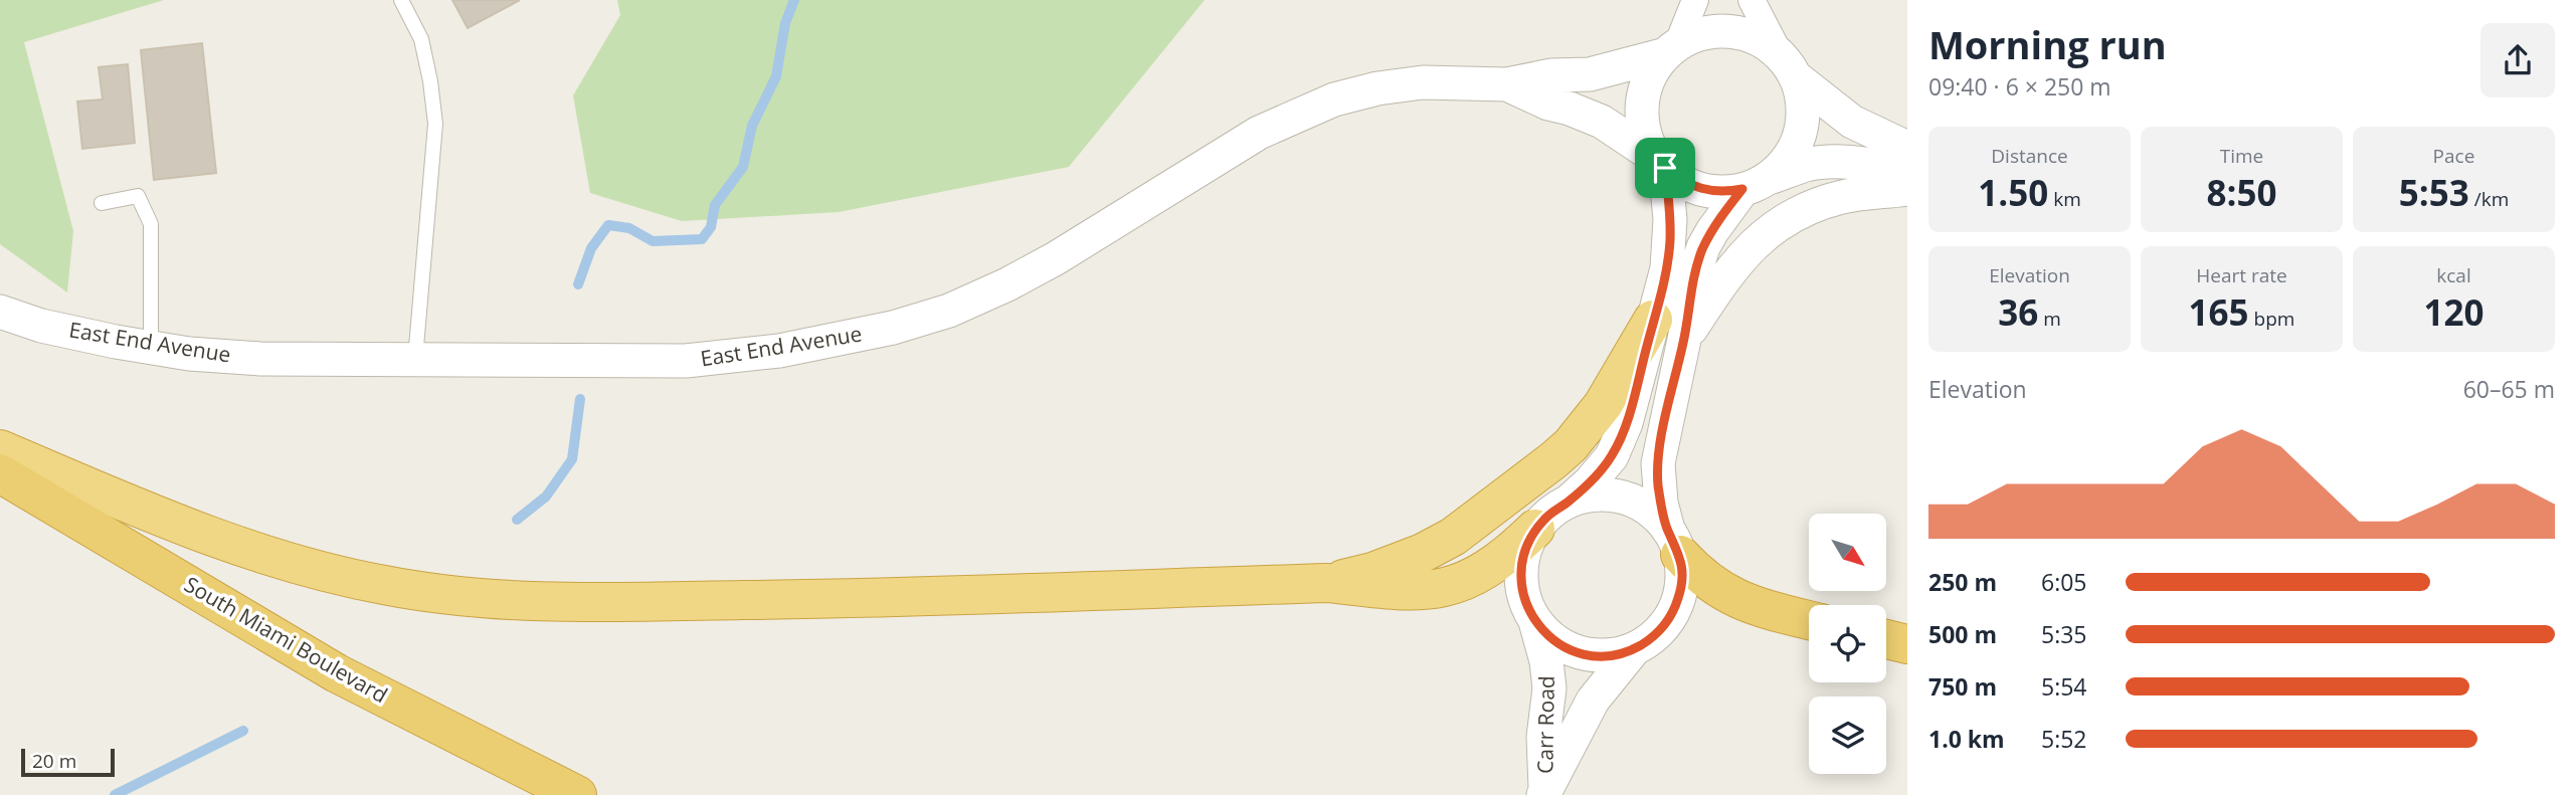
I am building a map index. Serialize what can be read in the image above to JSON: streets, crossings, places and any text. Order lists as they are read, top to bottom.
{
  "streets": {
    "highway": ["South Miami Boulevard"],
    "street": ["East End Avenue", "Carr Road"]
  },
  "scale_bar": "20 m",
  "north": "bottom right",
  "page": {
    "heading": ["Morning run", "09:40 · 6 × 250 m"],
    "stats": [
      ["Distance", "1.50 km"],
      ["Time", "8:50"],
      ["Pace", "5:53 /km"],
      ["Elevation", "36 m"],
      ["Heart rate", "165 bpm"],
      ["kcal", "120"]
    ],
    "chart": ["Elevation", "60–65 m"],
    "list": [
      {
        "name": "250 m",
        "note": "6:05"
      },
      {
        "name": "500 m",
        "note": "5:35"
      },
      {
        "name": "750 m",
        "note": "5:54"
      },
      {
        "name": "1.0 km",
        "note": "5:52"
      }
    ],
    "scale": "20 m"
  }
}
